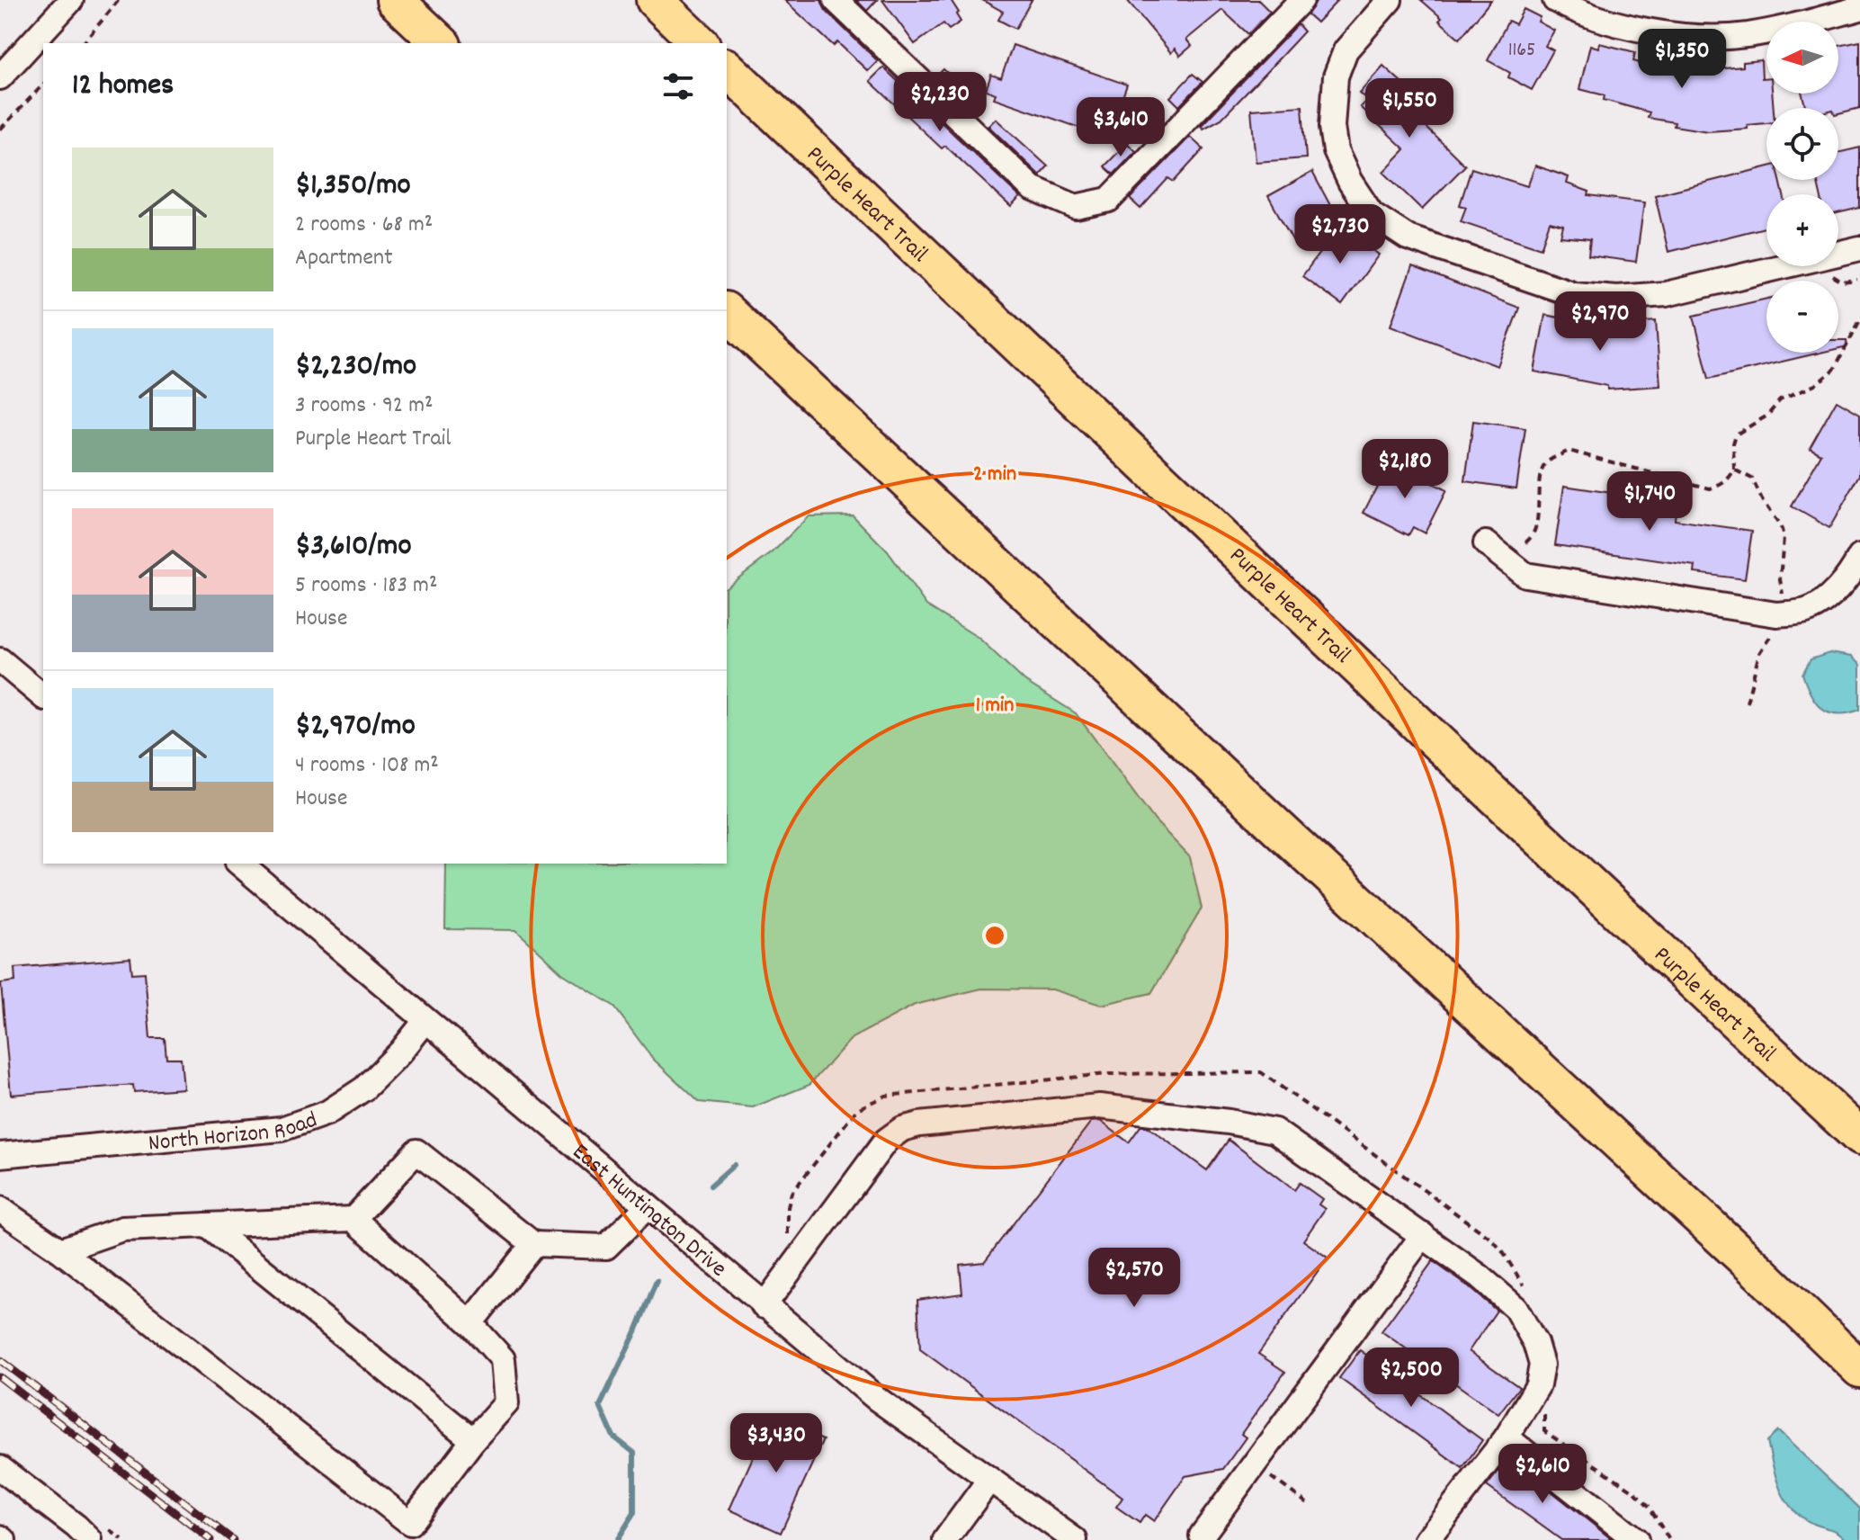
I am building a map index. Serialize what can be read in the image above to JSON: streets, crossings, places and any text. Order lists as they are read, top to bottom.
{
  "streets": {
    "highway": ["Purple Heart Trail"],
    "street": ["North Horizon Road", "East Huntington Drive"]
  },
  "crossings": [
    ["North Horizon Road", "East Huntington Drive"]
  ],
  "house_numbers": ["1165"],
  "north": "left",
  "page": {
    "map_buttons": ["+", "−"],
    "price": [
      "$1,350",
      "$2,230",
      "$1,550",
      "$3,610",
      "$2,730",
      "$2,970",
      "$2,180",
      "$1,740",
      "$2,570",
      "$2,500",
      "$3,430",
      "$2,610"
    ],
    "heading": "12 homes",
    "list": [
      {
        "name": "$1,350/mo",
        "note": "2 rooms · 68 m² · Apartment"
      },
      {
        "name": "$2,230/mo",
        "note": "3 rooms · 92 m² · Purple Heart Trail"
      },
      {
        "name": "$3,610/mo",
        "note": "5 rooms · 183 m² · House"
      },
      {
        "name": "$2,970/mo",
        "note": "4 rooms · 108 m² · House"
      }
    ]
  },
  "rings": ["2 min", "1 min"]
}
